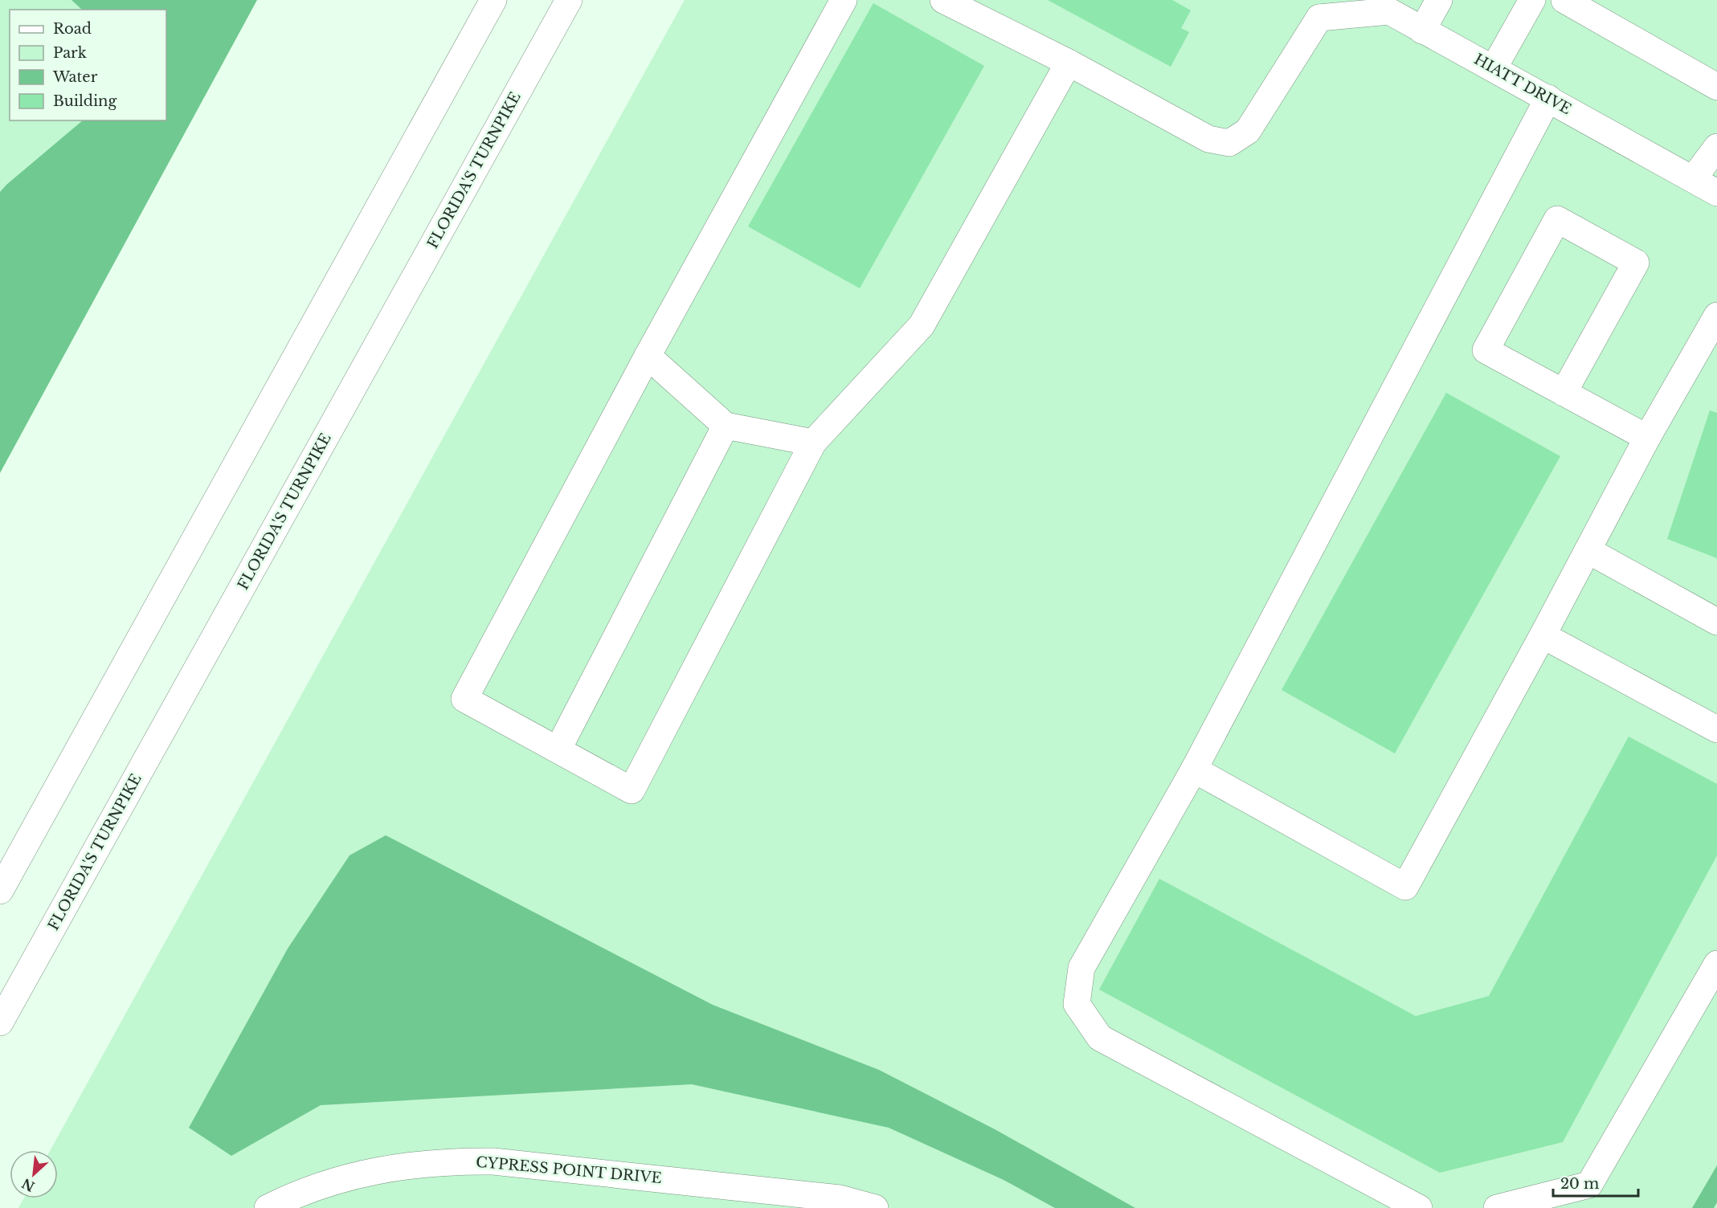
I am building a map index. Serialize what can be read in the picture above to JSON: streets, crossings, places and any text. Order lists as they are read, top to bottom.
{
  "streets": {
    "main road": ["HIATT DRIVE", "FLORIDA'S TURNPIKE", "CYPRESS POINT DRIVE"]
  },
  "legend": [
    "Road",
    "Park",
    "Water",
    "Building"
  ],
  "scale_bar": "20 m",
  "north": "bottom left"
}
